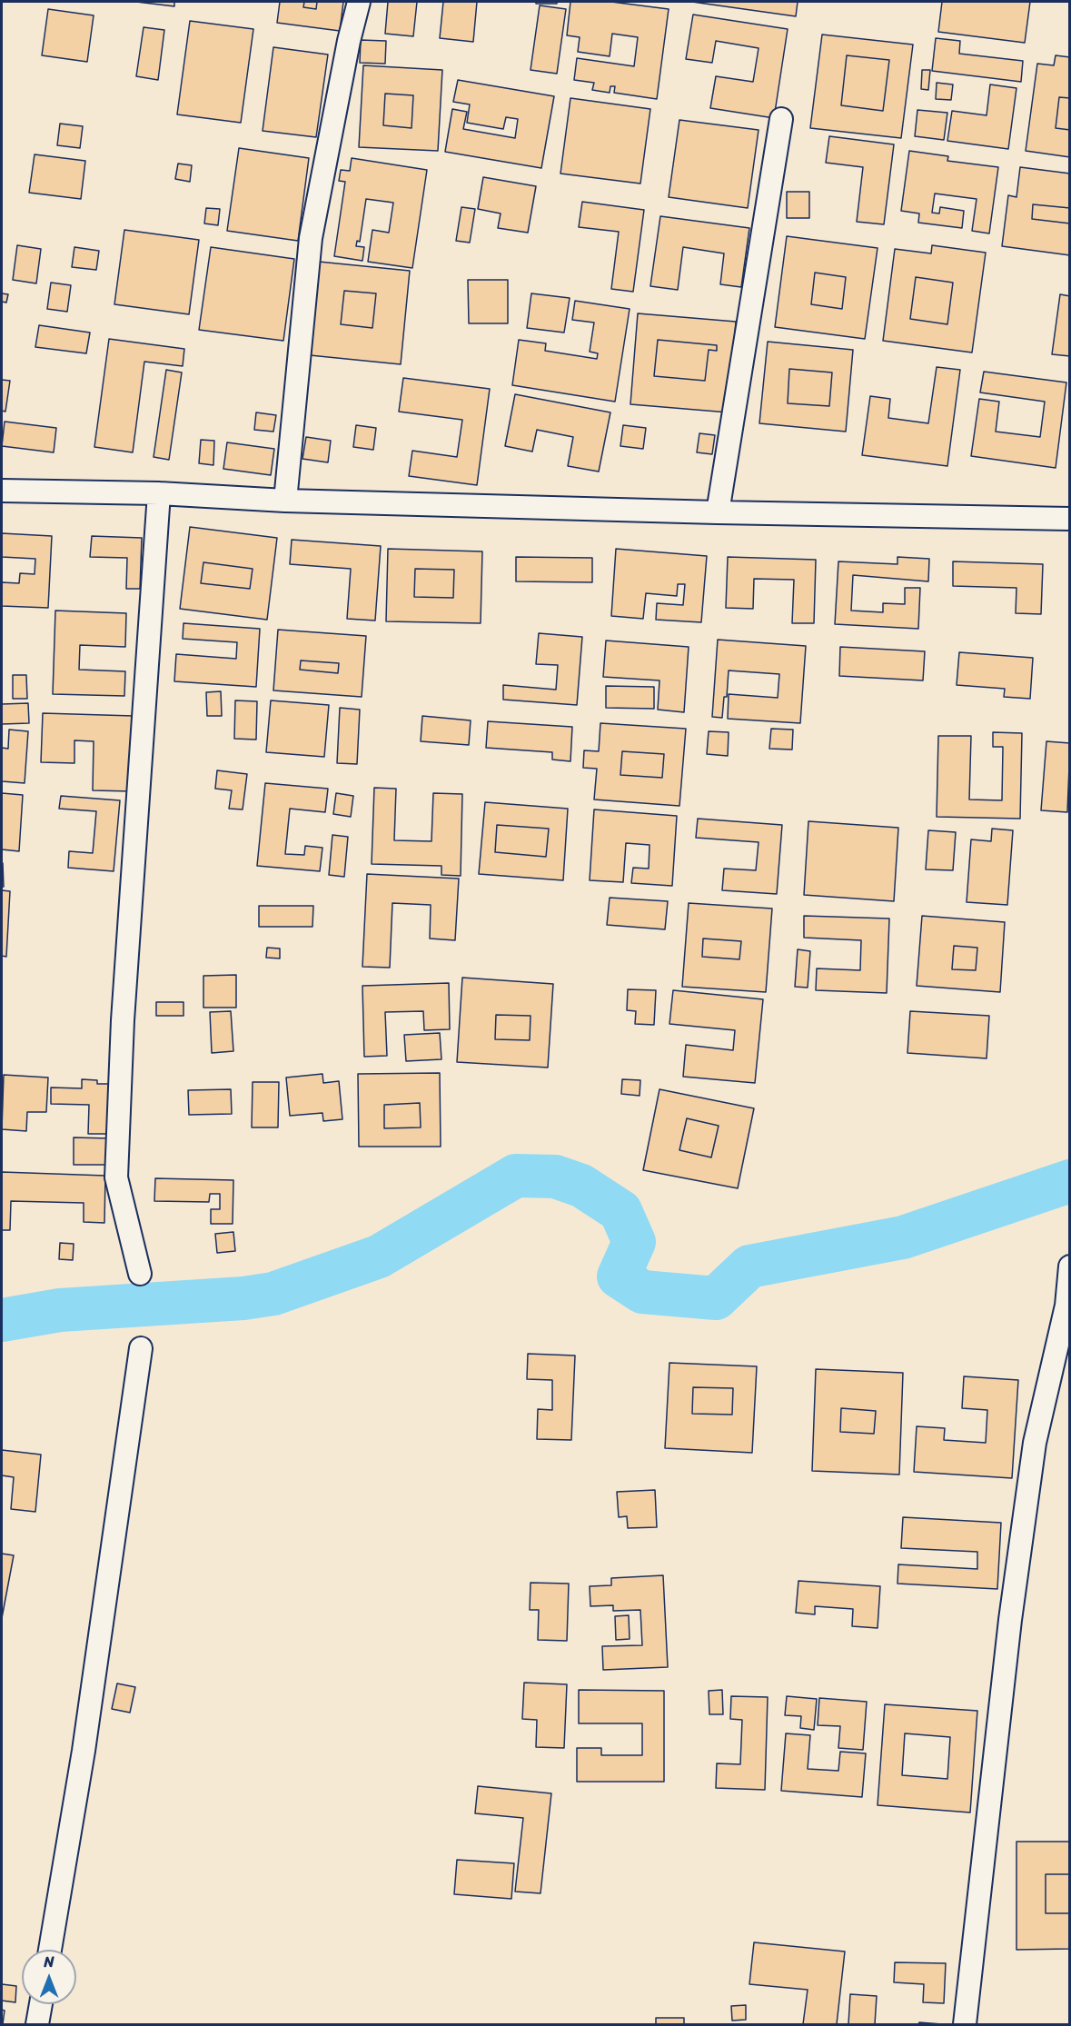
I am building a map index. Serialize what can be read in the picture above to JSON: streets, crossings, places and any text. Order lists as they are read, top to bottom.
{
  "north": "top"
}
